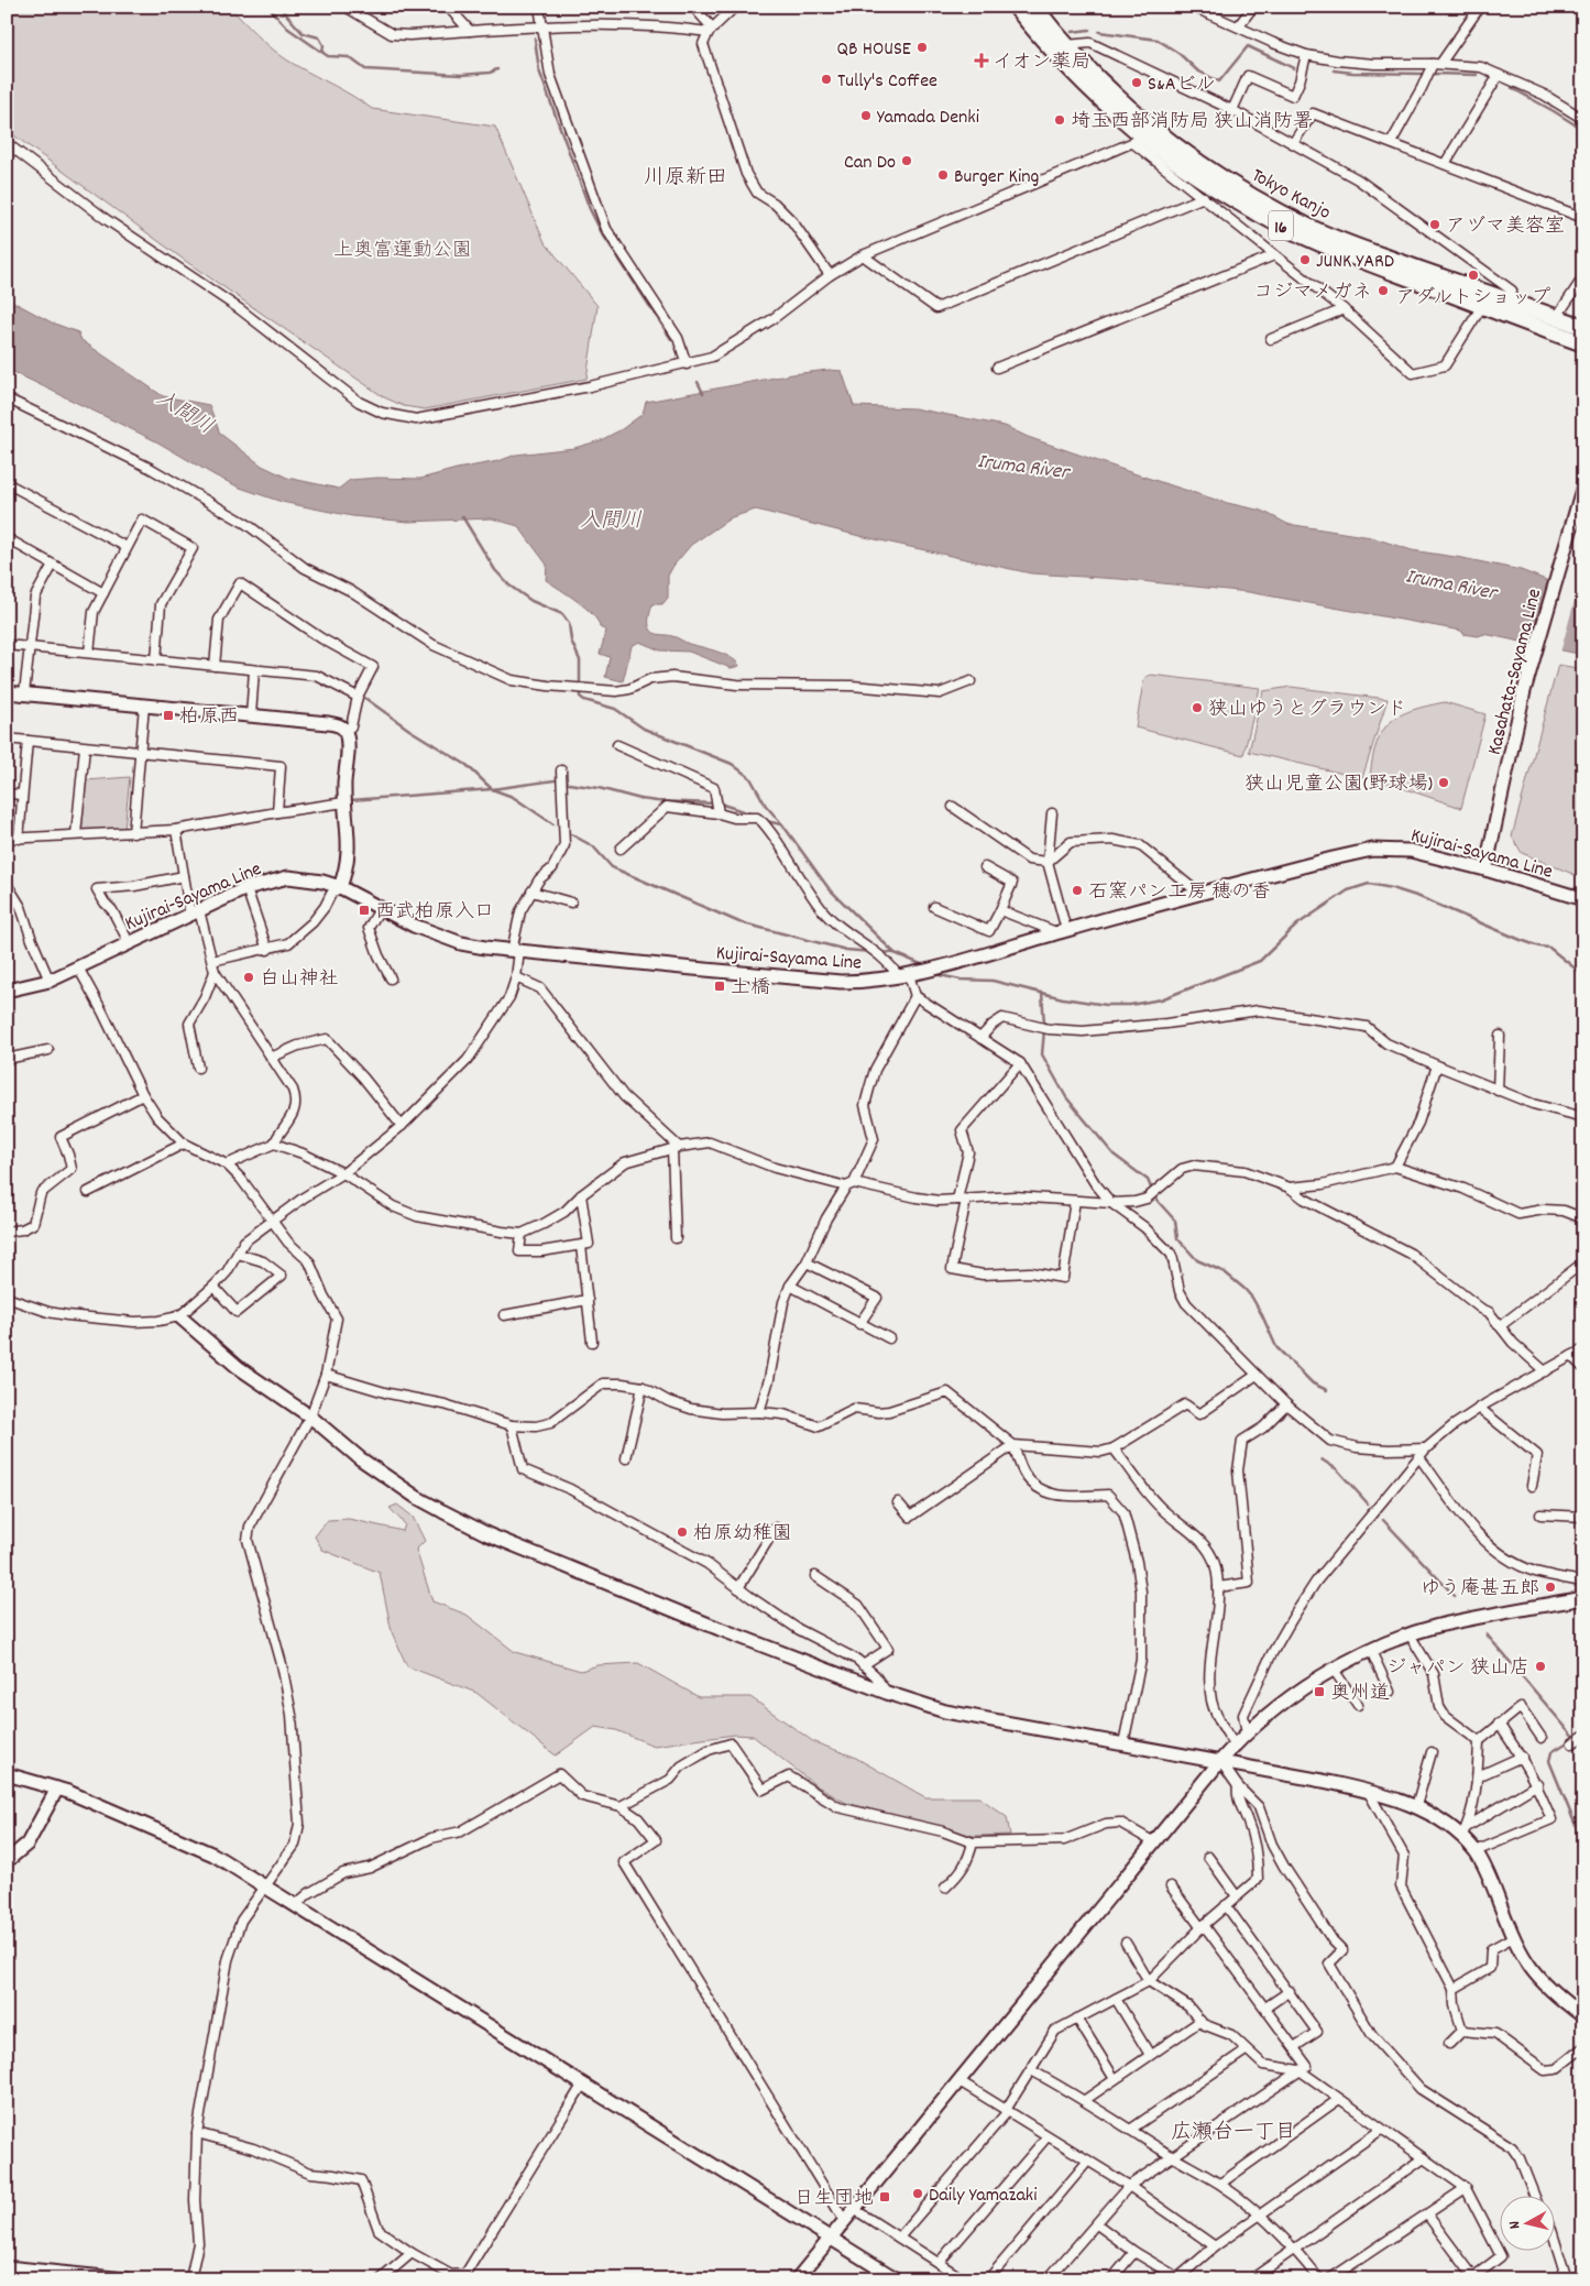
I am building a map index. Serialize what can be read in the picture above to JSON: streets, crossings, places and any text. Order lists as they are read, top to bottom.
{
  "streets": {
    "highway": ["Tokyo Kanjo", "16"],
    "street": ["Kasahata-Sayama Line", "Kujirai-Sayama Line"]
  },
  "crossings": [
    ["Kasahata-Sayama Line", "Kujirai-Sayama Line"]
  ],
  "districts": ["川原新田", "広瀬台一丁目"],
  "water": ["入間川", "Iruma River"],
  "parks": ["上奥富運動公園"],
  "places": {
    "other": [
      "QB HOUSE",
      "Tully's Coffee",
      "S&Aビル",
      "Yamada Denki",
      "埼玉西部消防局 狭山消防署",
      "Can Do",
      "Burger King",
      "アヅマ美容室",
      "JUNK YARD",
      "アダルトショップ",
      "コジマメガネ",
      "狭山ゆうとグラウンド",
      "狭山児童公園(野球場)",
      "石窯パン工房 穂の香",
      "白山神社",
      "柏原幼稚園",
      "ゆう庵甚五郎",
      "ジャパン 狭山店",
      "Daily Yamazaki"
    ],
    "health": ["イオン薬局"],
    "transit": [
      "柏原西",
      "西武柏原入口",
      "土橋",
      "奥州道",
      "日生団地"
    ]
  },
  "north": "left"
}
